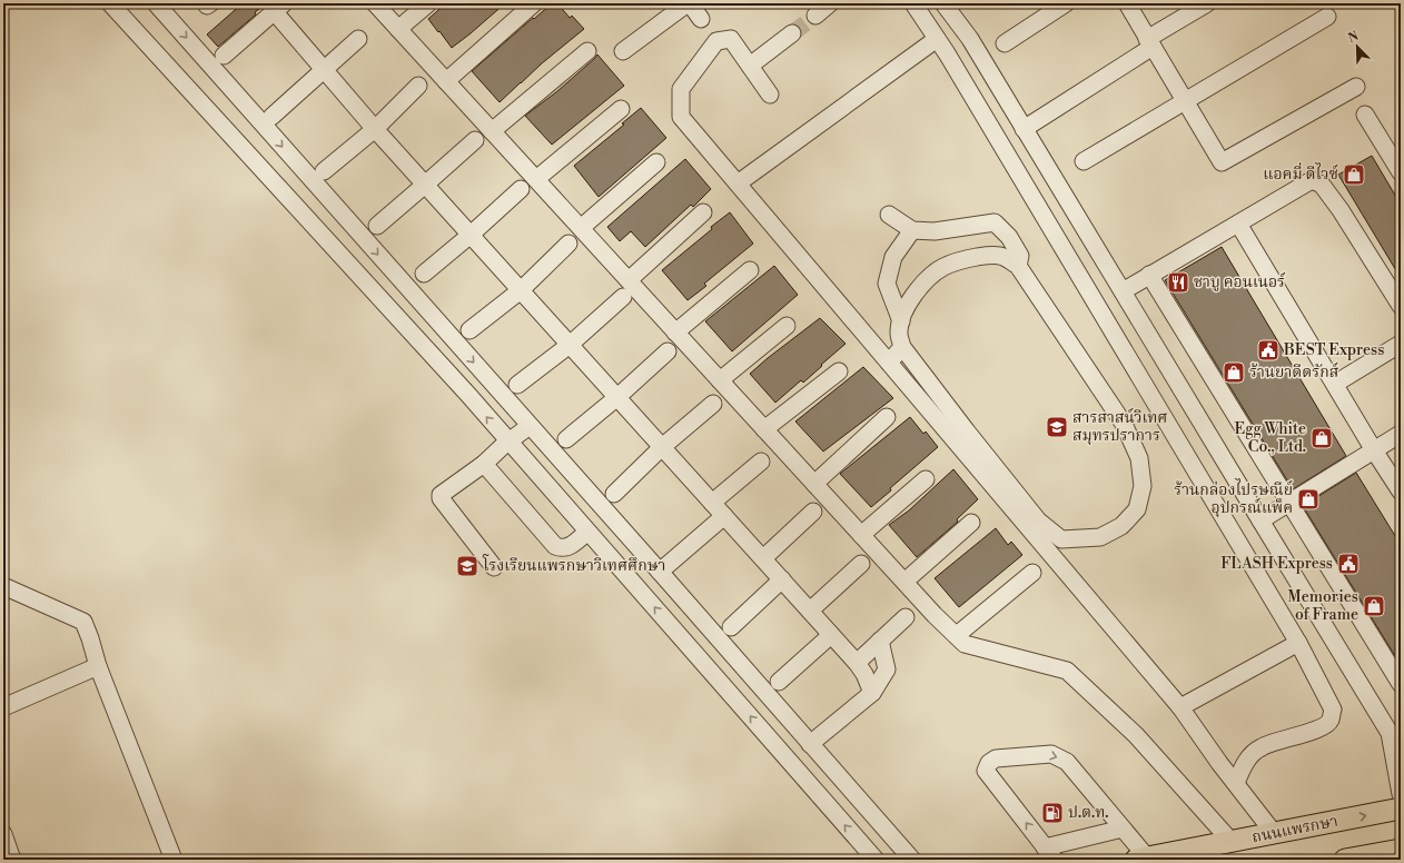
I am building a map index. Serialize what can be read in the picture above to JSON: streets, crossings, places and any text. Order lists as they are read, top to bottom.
{
  "streets": {
    "main road": ["ถนนแพรกษา"]
  },
  "places": {
    "shop": [
      "แอคมี่ ดีไวซ์",
      "ร้านยาดีดรักส์",
      "Egg White Co., Ltd.",
      "ร้านกล่องไปรษณีย์ อุปกรณ์แพ็ค",
      "Memories of Frame"
    ],
    "restaurant": ["ชาบู คอนเนอร์"],
    "public building": ["BEST Express", "FLASH Express"],
    "school or university": ["สารสาสน์วิเทศ สมุทรปราการ", "โรงเรียนแพรกษาวิเทศศึกษา"],
    "fuel station": ["ป.ต.ท."]
  },
  "north": "top left"
}
